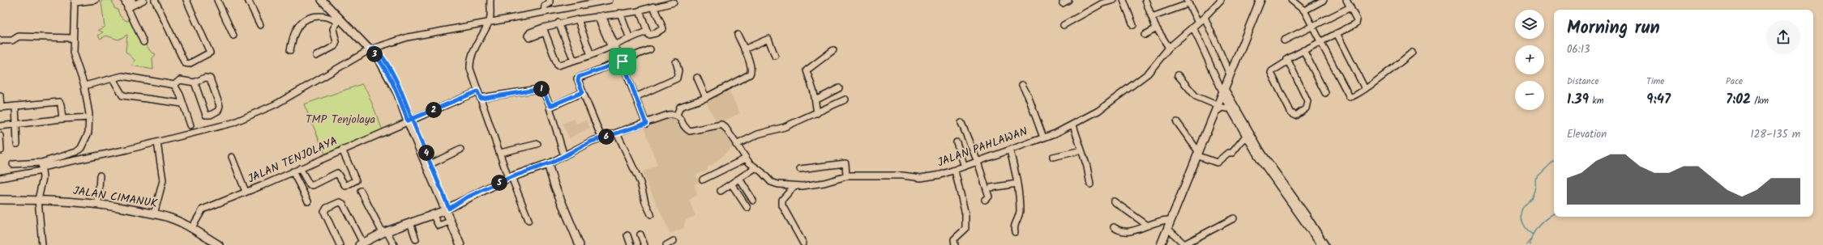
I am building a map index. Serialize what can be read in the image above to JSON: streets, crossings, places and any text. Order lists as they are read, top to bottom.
{
  "streets": {
    "main road": ["JALAN CIMANUK"],
    "street": ["JALAN PAHLAWAN", "JALAN TENJOLAYA"]
  },
  "crossings": [
    ["JALAN TENJOLAYA", "JALAN CIMANUK"]
  ],
  "parks": ["TMP Tenjolaya"],
  "page": {
    "map_buttons": ["+", "−"],
    "heading": ["Morning run", "06:13"],
    "pins": [
      "3",
      "1",
      "2",
      "6",
      "4",
      "5"
    ],
    "stats": [
      ["Distance", "1.39 km"],
      ["Time", "9:47"],
      ["Pace", "7:02 /km"]
    ],
    "chart": ["Elevation", "128–135 m"]
  }
}
